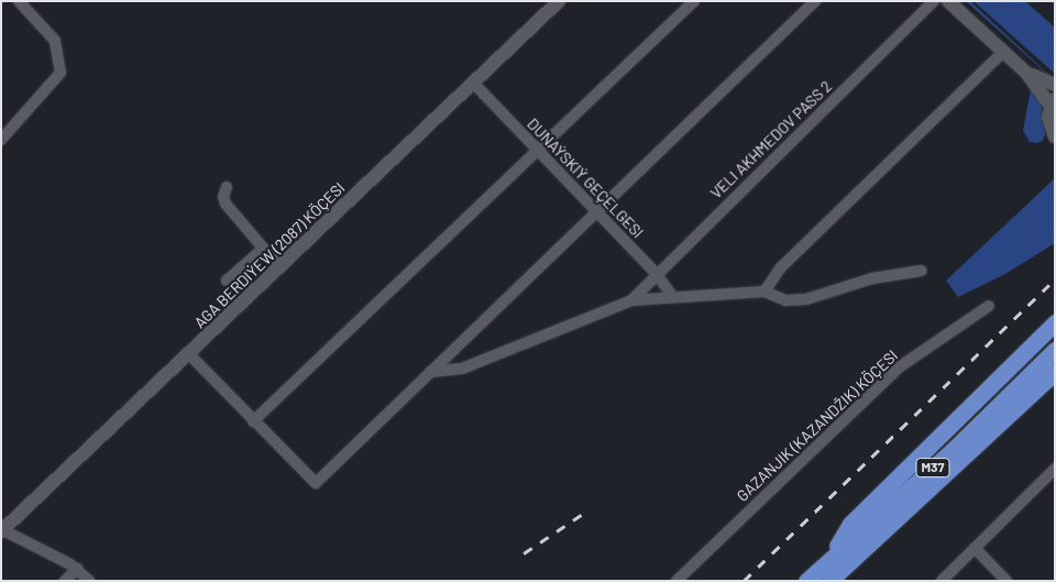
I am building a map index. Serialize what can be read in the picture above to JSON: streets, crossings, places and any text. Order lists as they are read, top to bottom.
{
  "streets": {
    "highway": ["M37"],
    "street": [
      "VELI AKHMEDOV PASS 2",
      "DUNAÝSKIÝ GEÇELGESI",
      "AGA BERDIÝEW (2087) KÖÇESI",
      "GAZANJIK (KAZANDŽIK) KÖÇESI"
    ]
  },
  "crossings": [
    ["VELI AKHMEDOV PASS 2", "DUNAÝSKIÝ GEÇELGESI"],
    ["DUNAÝSKIÝ GEÇELGESI", "AGA BERDIÝEW (2087) KÖÇESI"]
  ]
}
